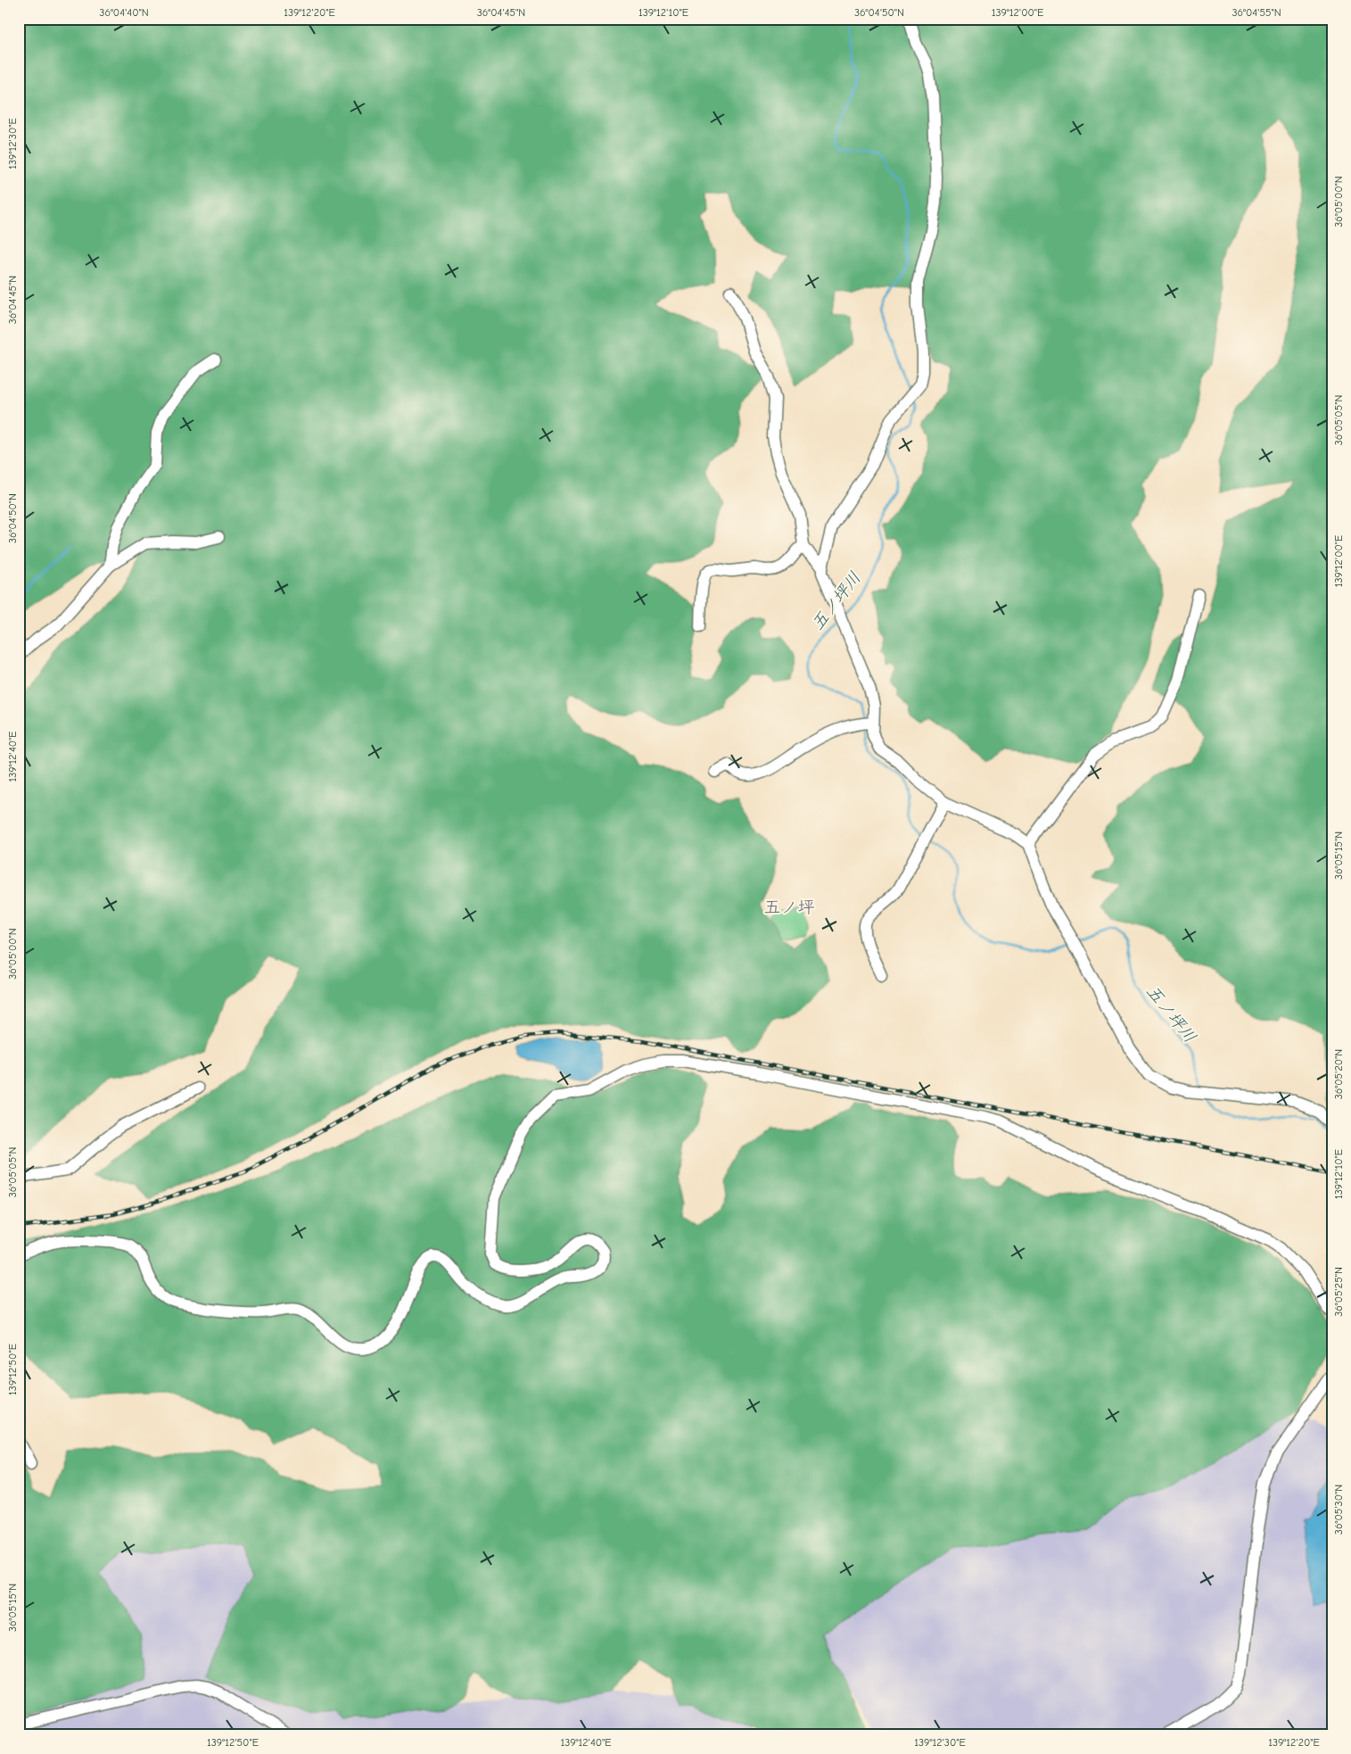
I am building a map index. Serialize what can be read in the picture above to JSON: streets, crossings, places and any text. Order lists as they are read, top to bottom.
{
  "districts": ["五ノ坪"],
  "water": ["五ノ坪川"],
  "coordinates": [
    "36°04'40\"N",
    "139°12'20\"E",
    "36°04'45\"N",
    "139°12'10\"E",
    "36°04'50\"N",
    "139°12'00\"E",
    "36°04'55\"N",
    "139°12'30\"E",
    "36°05'00\"N",
    "36°05'05\"N",
    "139°12'40\"E",
    "36°05'15\"N",
    "36°05'20\"N",
    "36°05'25\"N",
    "139°12'50\"E",
    "36°05'30\"N"
  ]
}
